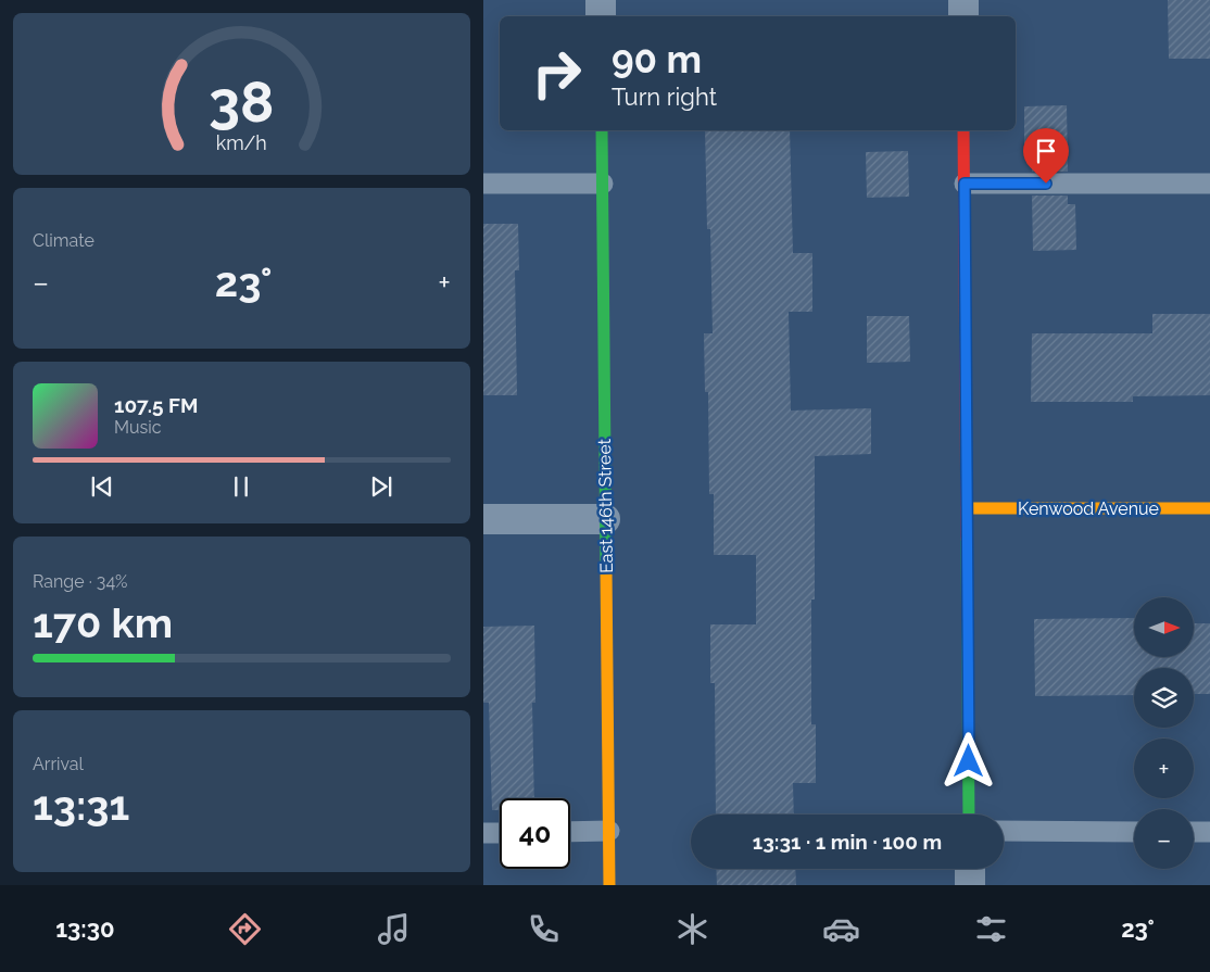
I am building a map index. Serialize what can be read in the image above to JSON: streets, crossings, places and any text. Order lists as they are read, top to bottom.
{
  "streets": {
    "street": ["East 146th Street", "Kenwood Avenue"]
  },
  "north": "right",
  "page": {
    "turn": ["90 m", "Turn right"],
    "tile": [
      "Climate",
      ["Range · 34%", "170 km"],
      ["Arrival", "13:31"]
    ],
    "heat": ["−", "23°", "+"],
    "song": ["107.5 FM", "Music"],
    "map_buttons": ["+", "−"],
    "limit": "40",
    "trip": "13:31 · 1 min · 100 m",
    "tabs": ["13:30", "23°"],
    "gauge": ["38", "km/h"]
  }
}
